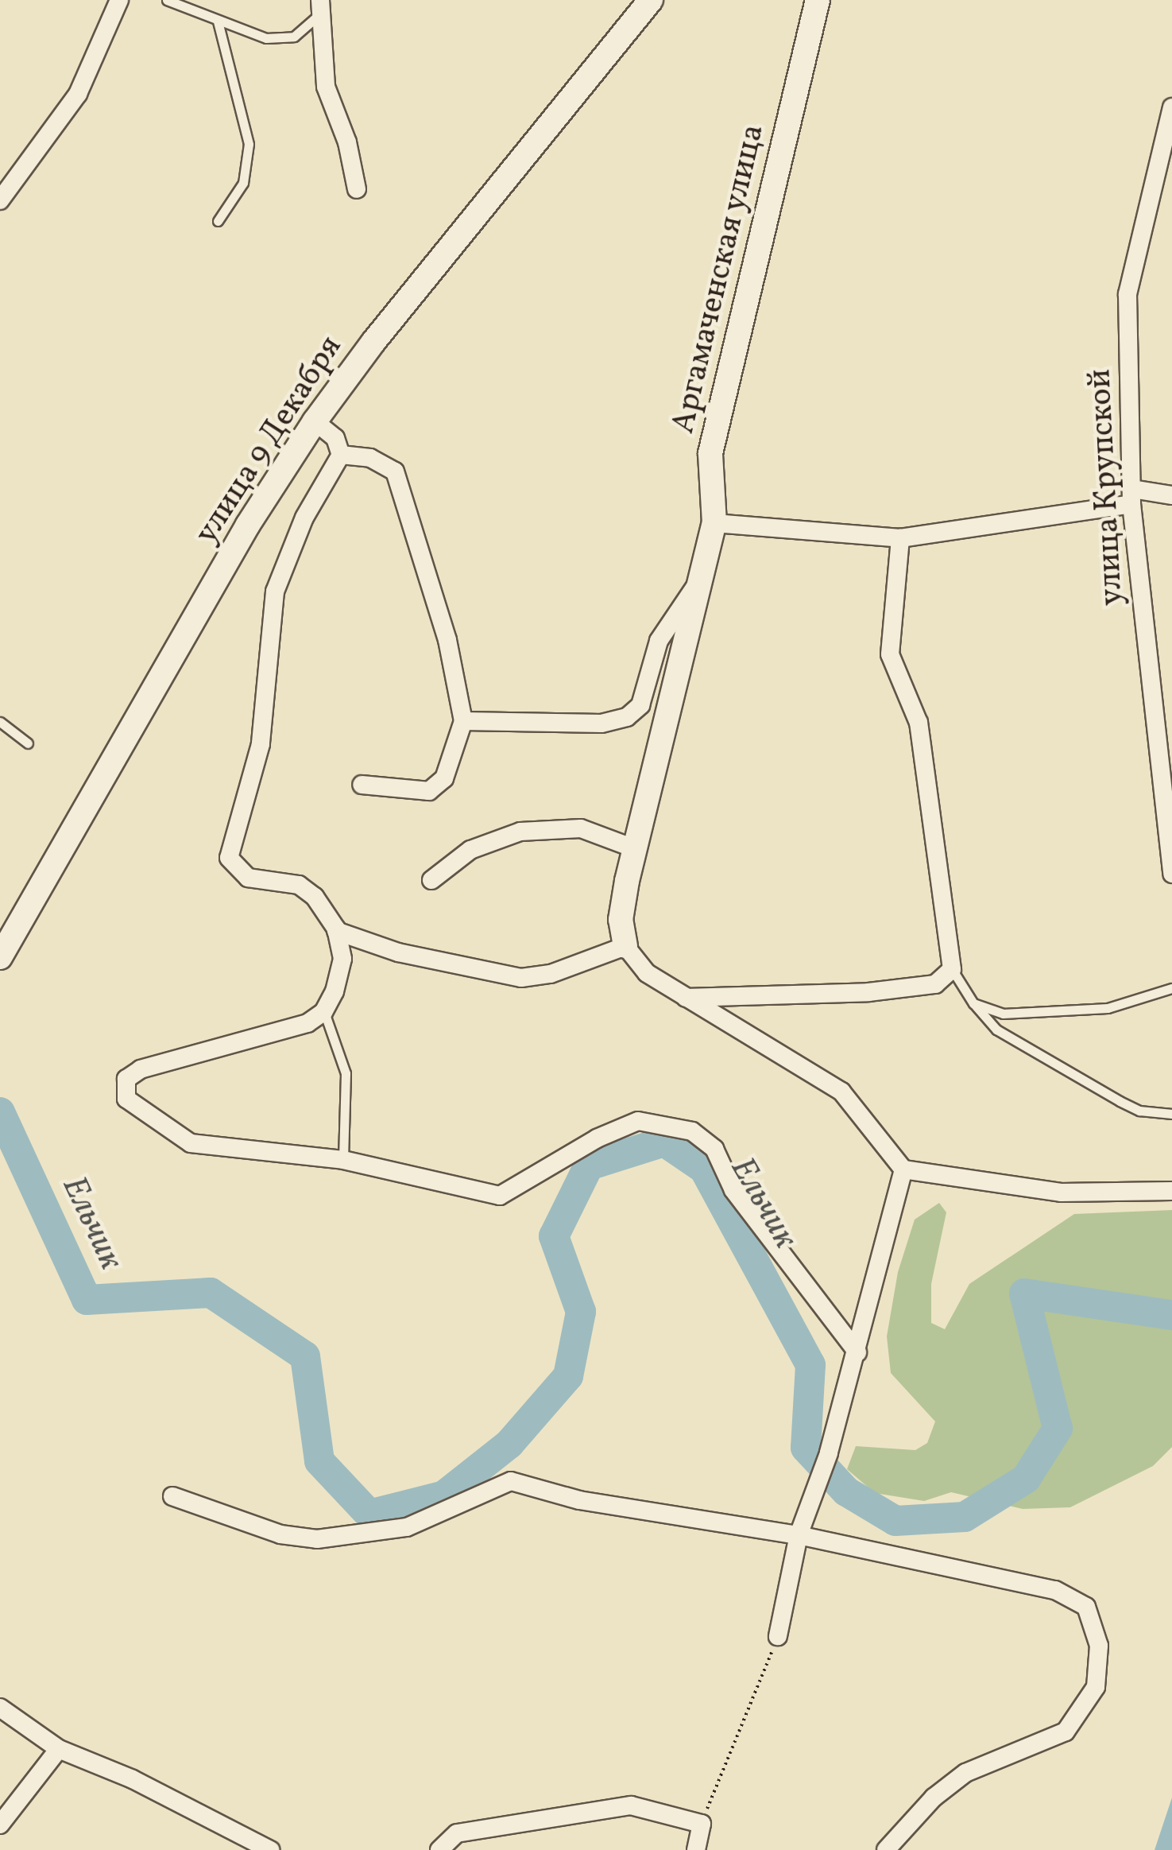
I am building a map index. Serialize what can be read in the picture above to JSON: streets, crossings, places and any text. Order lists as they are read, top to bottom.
{
  "streets": {
    "main road": ["Аргамаченская улица", "улица 9 Декабря"],
    "street": ["улица Крупской"]
  },
  "water": ["Ельчик"]
}
